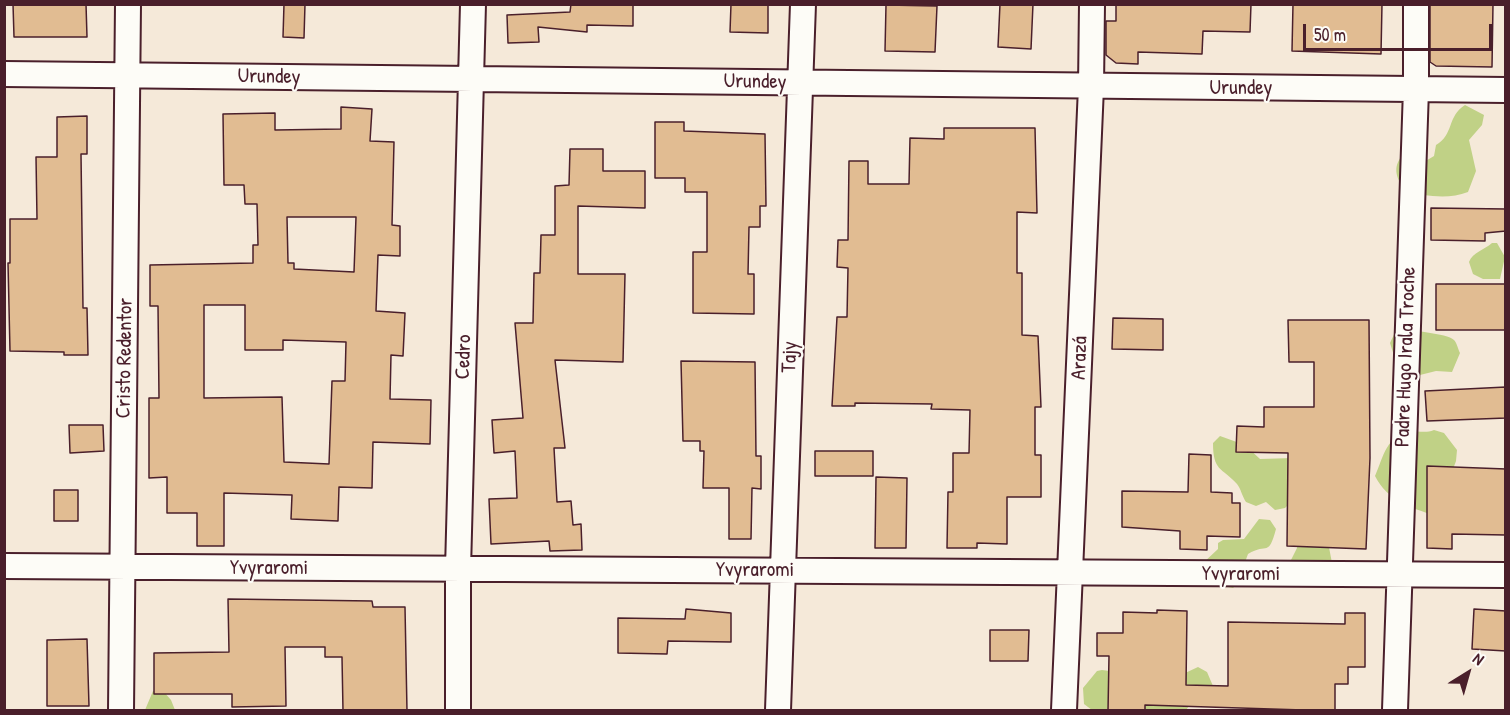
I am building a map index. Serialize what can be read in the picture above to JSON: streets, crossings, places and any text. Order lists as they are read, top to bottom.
{
  "streets": {
    "street": [
      "Urundey",
      "Cedro",
      "Tajy",
      "Padre Hugo Irala Troche",
      "Cristo Redentor",
      "Arazá",
      "Yvyraromi"
    ]
  },
  "crossings": [
    ["Urundey", "Cedro"],
    ["Urundey", "Tajy"],
    ["Urundey", "Padre Hugo Irala Troche"],
    ["Urundey", "Cristo Redentor"],
    ["Urundey", "Arazá"],
    ["Cedro", "Yvyraromi"],
    ["Tajy", "Yvyraromi"],
    ["Padre Hugo Irala Troche", "Yvyraromi"],
    ["Cristo Redentor", "Yvyraromi"],
    ["Arazá", "Yvyraromi"]
  ],
  "scale_bar": "50 m",
  "north": "top right"
}
